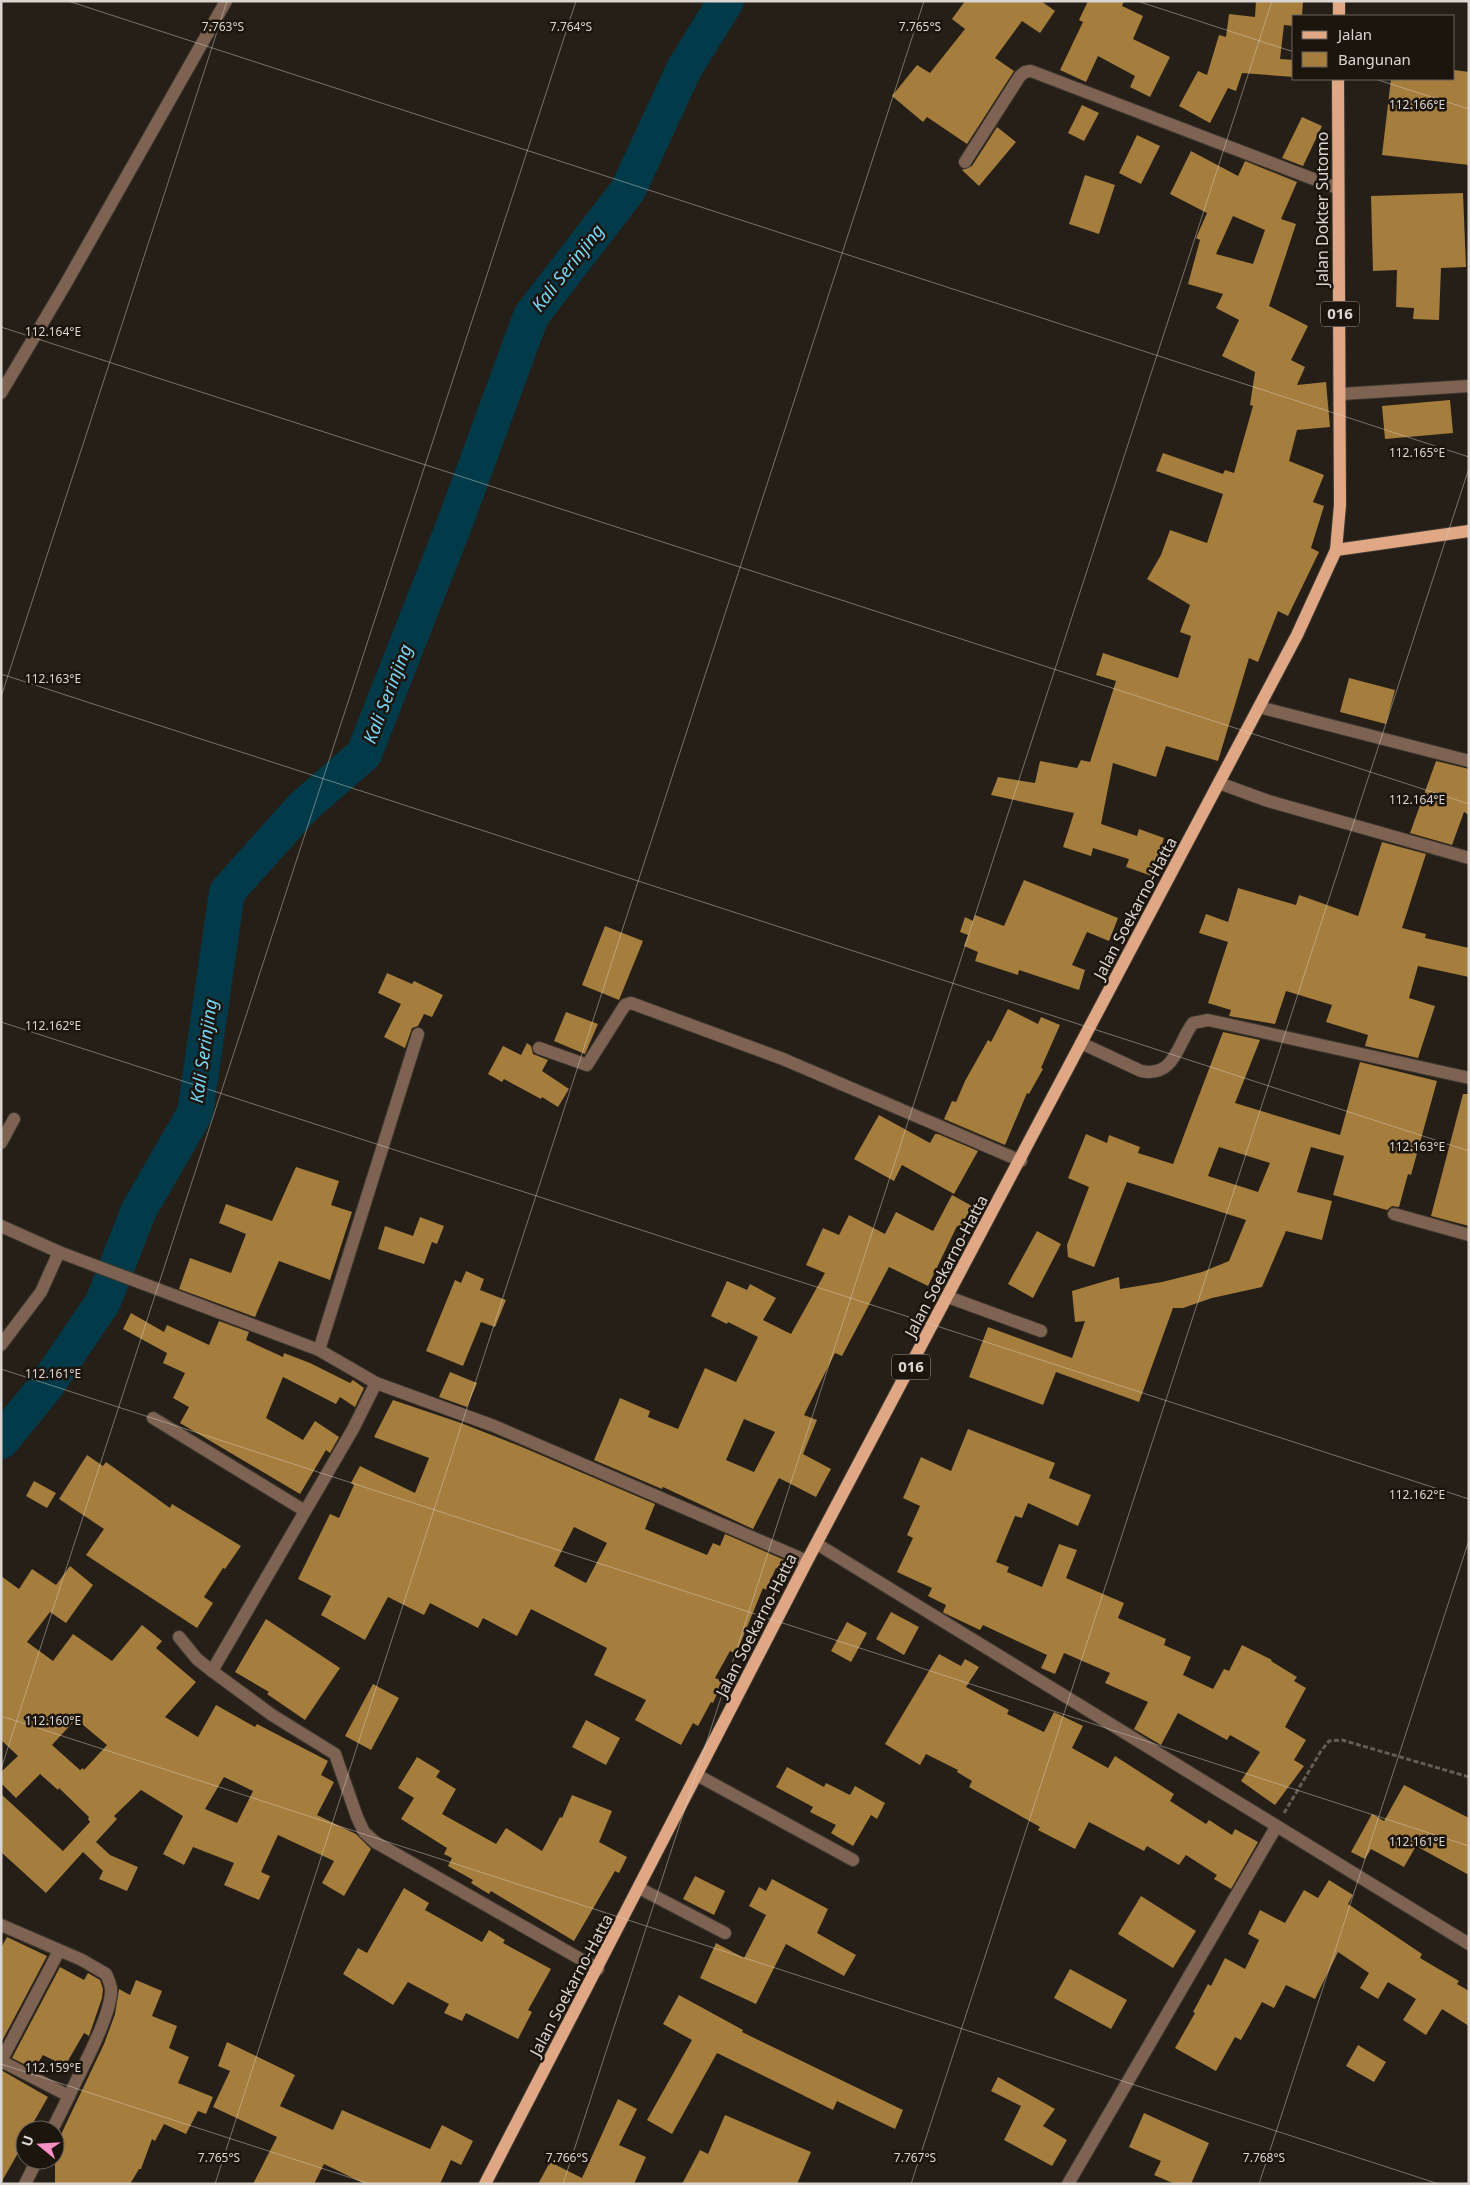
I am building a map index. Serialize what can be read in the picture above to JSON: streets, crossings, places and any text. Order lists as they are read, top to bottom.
{
  "streets": {
    "main road": ["Jalan Dokter Sutomo", "016", "Jalan Soekarno-Hatta"]
  },
  "crossings": [
    ["Jalan Dokter Sutomo", "Jalan Soekarno-Hatta"]
  ],
  "water": ["Kali Serinjing"],
  "legend": ["Jalan", "Bangunan"],
  "north": "left",
  "coordinates": [
    "7.763°S",
    "7.764°S",
    "7.765°S",
    "112.166°E",
    "112.164°E",
    "112.165°E",
    "112.163°E",
    "112.162°E",
    "112.161°E",
    "112.160°E",
    "112.159°E",
    "7.766°S",
    "7.767°S",
    "7.768°S"
  ]
}
